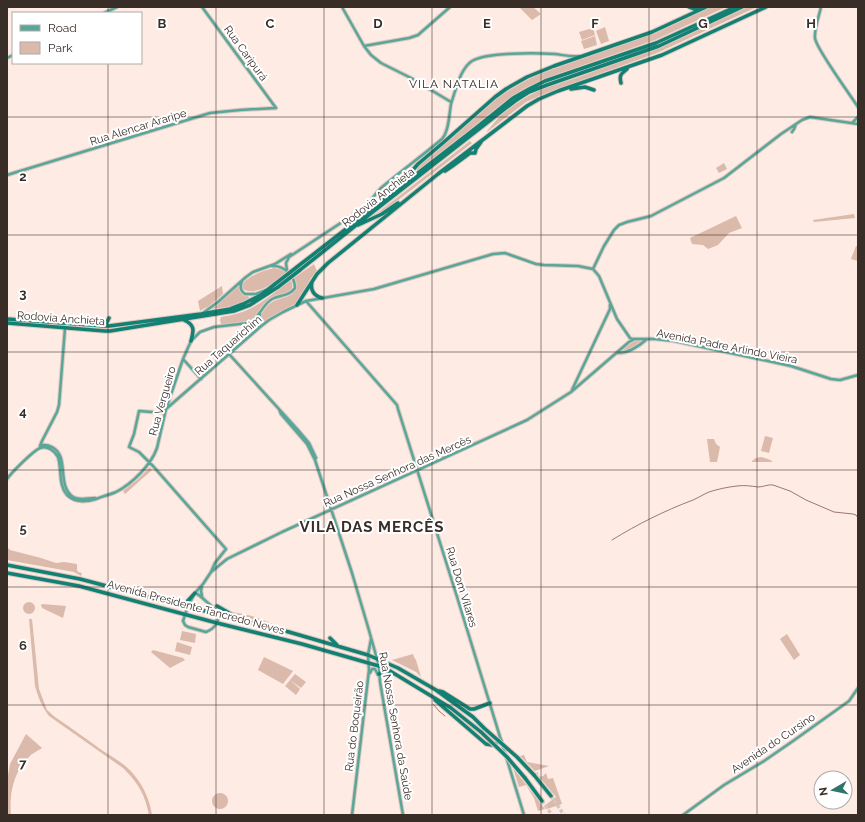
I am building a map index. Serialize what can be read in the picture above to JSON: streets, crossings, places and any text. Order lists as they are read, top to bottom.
{
  "streets": {
    "highway": ["Rodovia Anchieta", "Avenida Presidente Tancredo Neves"],
    "main road": [
      "Rua Caripurá",
      "Rua Alencar Araripe",
      "Rua Taquarichim",
      "Avenida Padre Arlindo Vieira",
      "Rua Vergueiro",
      "Rua Nossa Senhora das Mercês",
      "Rua Dom Vilares",
      "Rua do Boqueirão",
      "Rua Nossa Senhora da Saúde",
      "Avenida do Cursino"
    ]
  },
  "crossings": [
    ["Rua Caripurá", "Rua Alencar Araripe"],
    ["Rua Taquarichim", "Rua Vergueiro"],
    ["Rua Taquarichim", "Rua Dom Vilares"],
    ["Rua Taquarichim", "Rua Nossa Senhora da Saúde"],
    ["Avenida Padre Arlindo Vieira", "Rua Nossa Senhora das Mercês"],
    ["Rua Nossa Senhora das Mercês", "Rua Dom Vilares"],
    ["Rua Nossa Senhora das Mercês", "Rua Nossa Senhora da Saúde"],
    ["Avenida Presidente Tancredo Neves", "Rua do Boqueirão"],
    ["Avenida Presidente Tancredo Neves", "Rua Nossa Senhora da Saúde"],
    ["Rua do Boqueirão", "Rua Nossa Senhora da Saúde"]
  ],
  "districts": ["VILA NATALIA", "VILA DAS MERCÊS"],
  "legend": ["Road", "Park"],
  "north": "left",
  "grid": {
    "columns": [
      "B",
      "C",
      "D",
      "E",
      "F",
      "G",
      "H"
    ],
    "rows": [
      "2",
      "3",
      "4",
      "5",
      "6",
      "7"
    ]
  }
}
